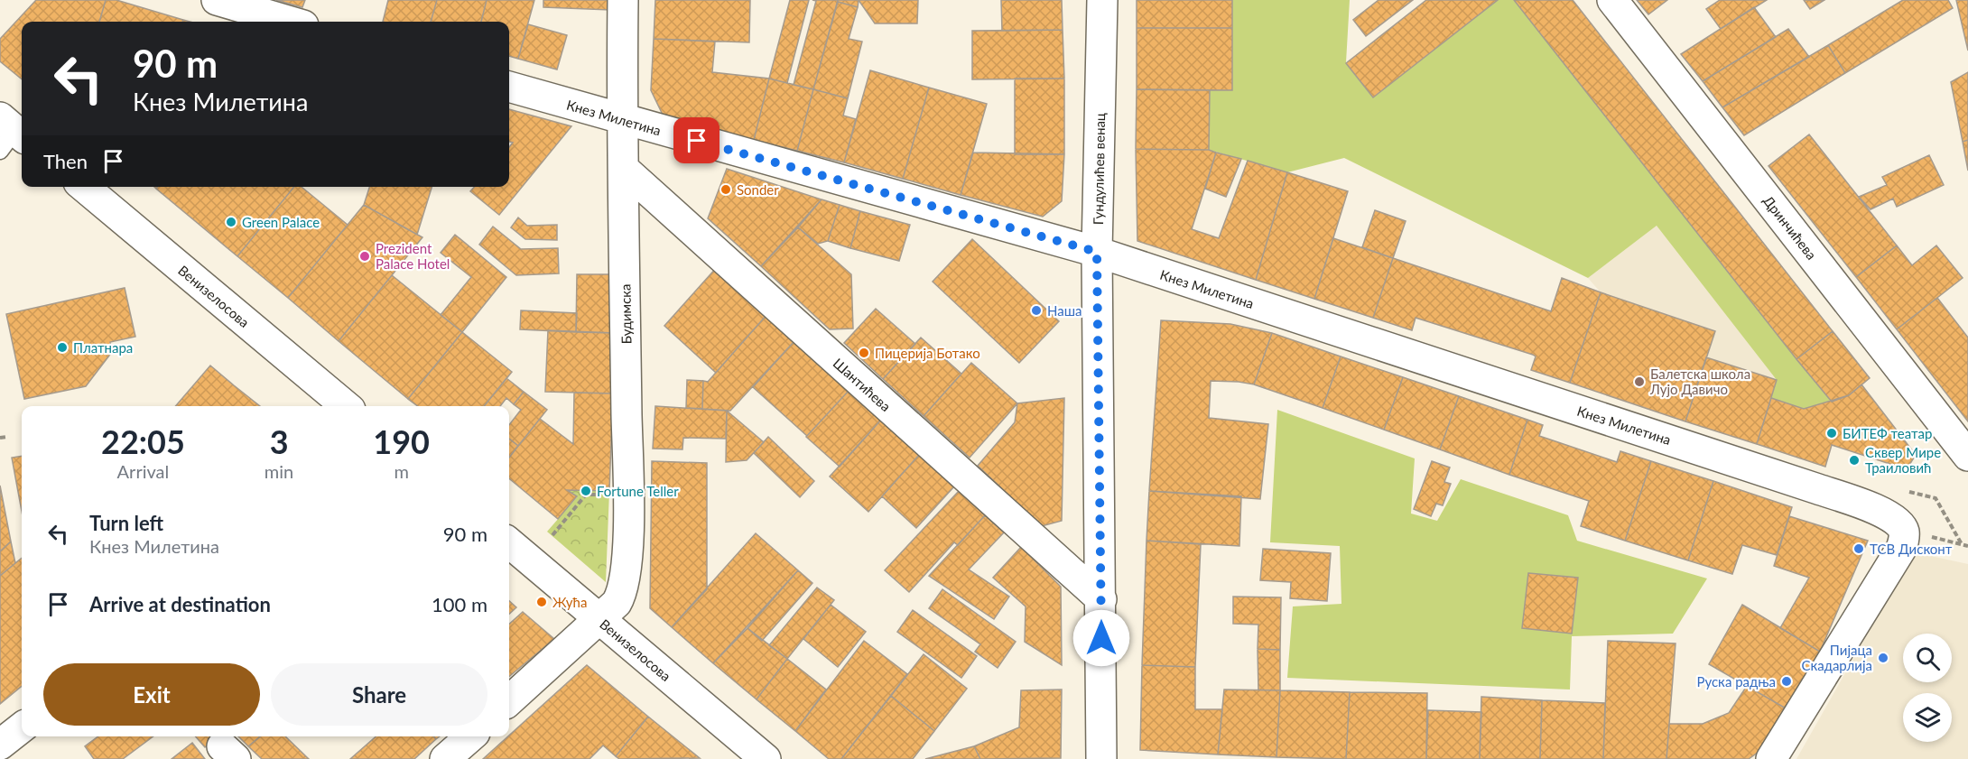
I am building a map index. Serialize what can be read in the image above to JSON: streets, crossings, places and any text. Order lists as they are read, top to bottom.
{
  "streets": {
    "street": [
      "Кнез Милетина",
      "Гундулићев венац",
      "Дринчићева",
      "Венизелосова",
      "Будимска",
      "Шантићева"
    ]
  },
  "crossings": [
    ["Кнез Милетина", "Гундулићев венац"],
    ["Кнез Милетина", "Будимска"],
    ["Гундулићев венац", "Шантићева"],
    ["Венизелосова", "Будимска"],
    ["Будимска", "Шантићева"]
  ],
  "places": [
    "Sonder",
    "Green Palace",
    "Prezident Palace Hotel",
    "Наша",
    "Платнара",
    "Пицерија Ботако",
    "Балетска школа Лујо Давичо",
    "БИТЕФ театар",
    "Сквер Мире Траиловић",
    "Fortune Teller",
    "ТСВ Дисконт",
    "Жућа",
    "Пијаца Скадарлија",
    "Руска радња"
  ],
  "page": {
    "turn": ["90 m", "Кнез Милетина"],
    "then": "Then",
    "eta": [
      "22:05",
      "Arrival",
      "3",
      "min",
      "190",
      "m"
    ],
    "list": [
      {
        "name": "Turn left",
        "note": "Кнез Милетина",
        "value": "90 m"
      },
      {
        "name": "Arrive at destination",
        "value": "100 m"
      }
    ],
    "buttons": ["Exit", "Share"]
  }
}
